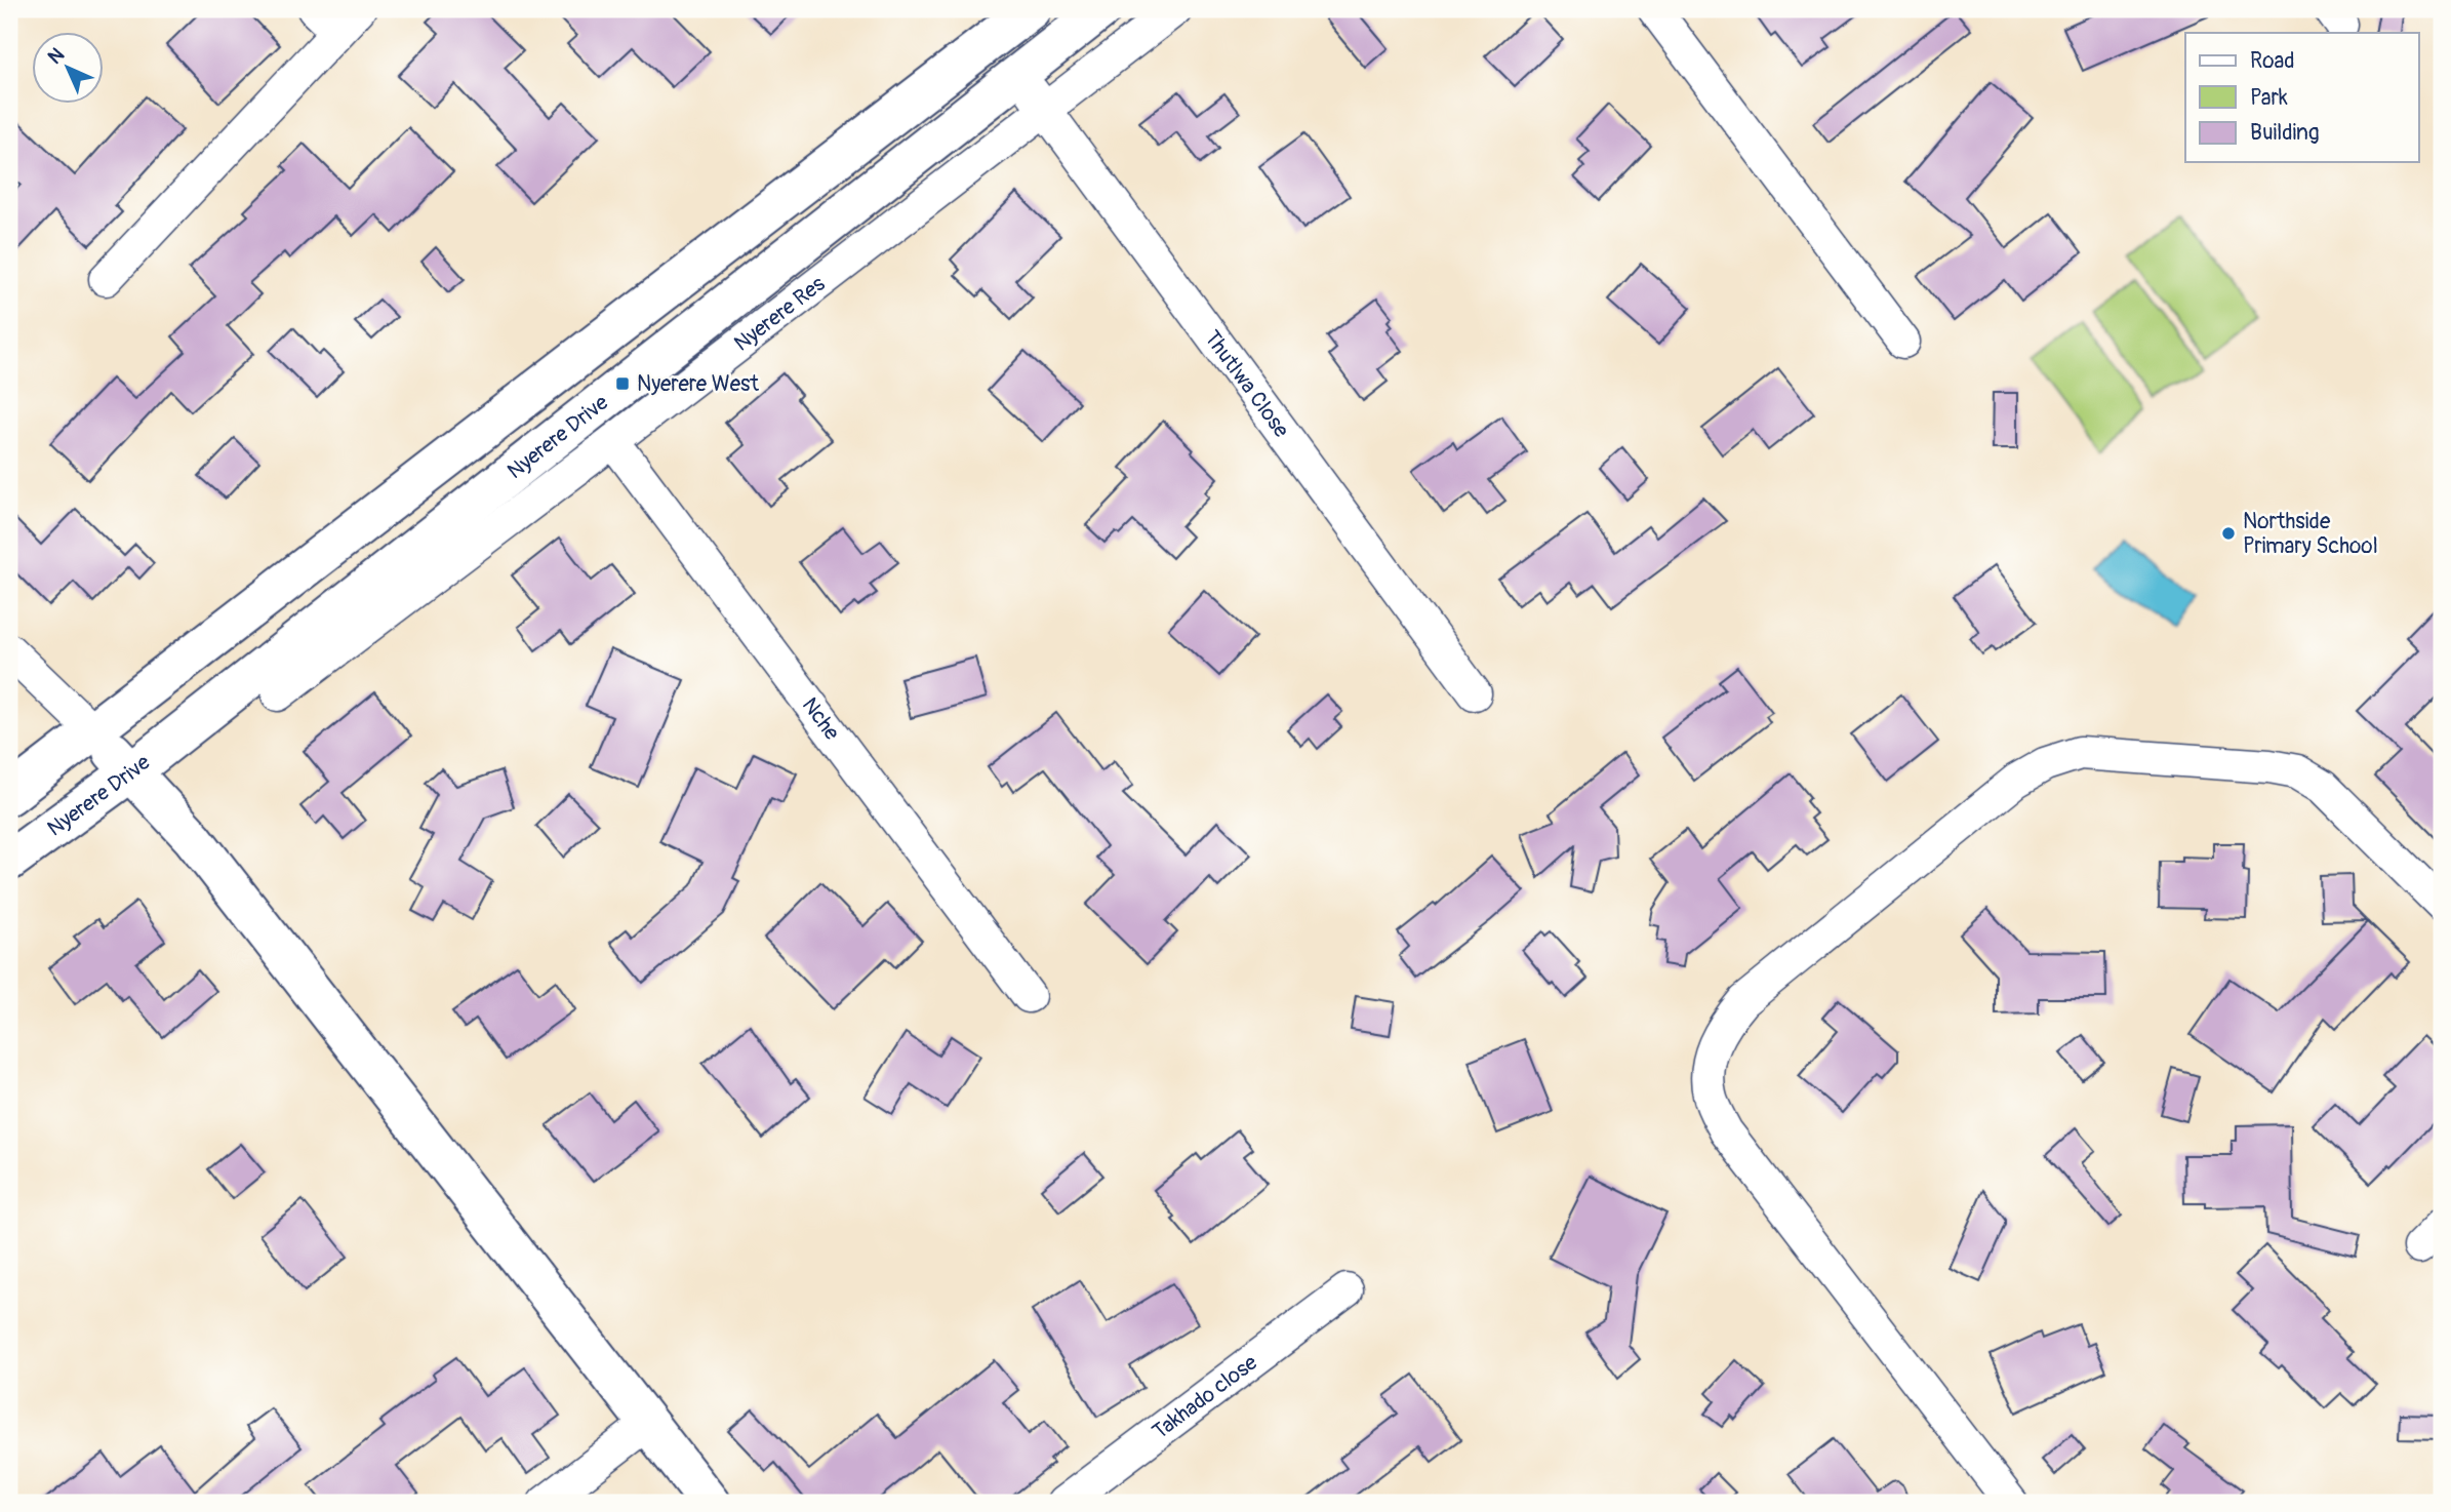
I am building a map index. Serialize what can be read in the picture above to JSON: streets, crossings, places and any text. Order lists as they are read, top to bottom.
{
  "streets": {
    "main road": ["Nyerere Drive"],
    "street": [
      "Nyerere Res",
      "Thutlwa Close",
      "Nche",
      "Takhado close"
    ]
  },
  "crossings": [
    ["Nyerere Res", "Thutlwa Close"],
    ["Nyerere Res", "Nche"],
    ["Thutlwa Close", "Nyerere Drive"]
  ],
  "places": {
    "transit": ["Nyerere West"],
    "other": ["Northside Primary School"]
  },
  "legend": ["Road", "Park", "Building"],
  "north": "top left"
}
